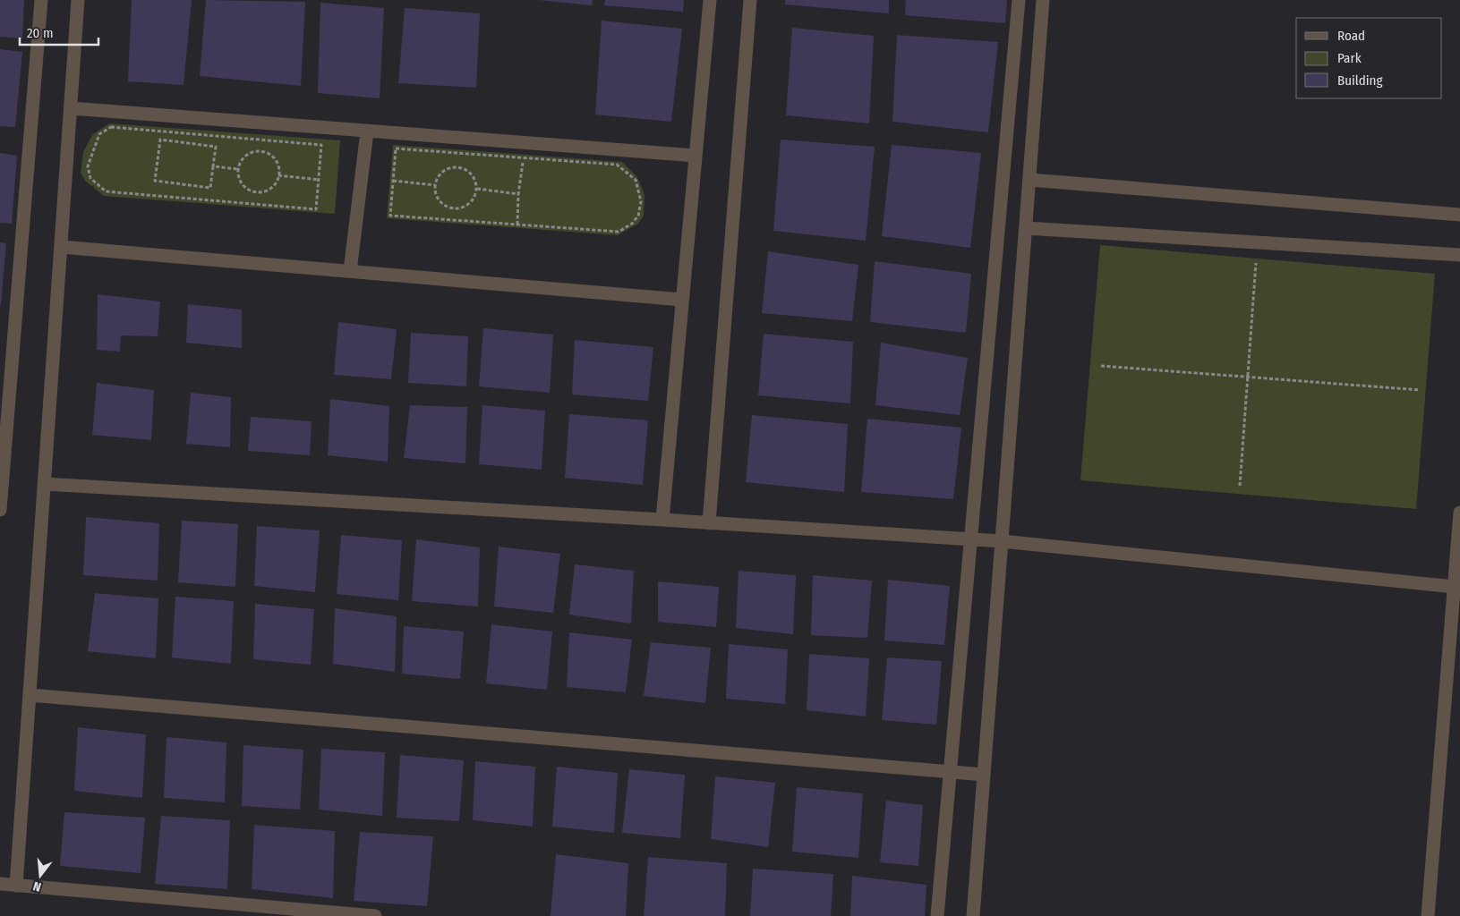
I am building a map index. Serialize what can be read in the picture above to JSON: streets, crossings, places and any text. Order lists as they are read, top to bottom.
{
  "legend": ["Road", "Park", "Building"],
  "scale_bar": "20 m",
  "north": "bottom"
}
